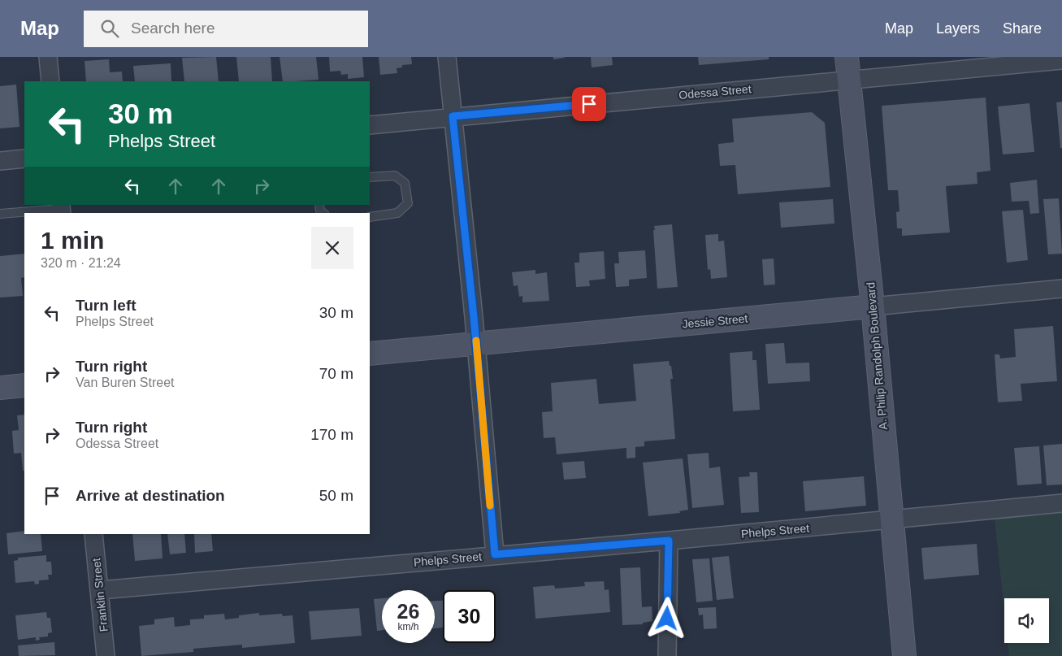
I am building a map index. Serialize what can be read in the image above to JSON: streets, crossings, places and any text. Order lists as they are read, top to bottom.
{
  "streets": {
    "street": [
      "Odessa Street",
      "Jessie Street",
      "A. Philip Randolph Boulevard",
      "Phelps Street",
      "Franklin Street"
    ]
  },
  "crossings": [
    ["Odessa Street", "A. Philip Randolph Boulevard"],
    ["Jessie Street", "A. Philip Randolph Boulevard"],
    ["A. Philip Randolph Boulevard", "Phelps Street"],
    ["Phelps Street", "Franklin Street"]
  ],
  "page": {
    "header": "Map",
    "search": "Search here",
    "nav": ["Map", "Layers", "Share"],
    "turn": ["30 m", "Phelps Street"],
    "heading": ["1 min", "320 m · 21:24"],
    "list": [
      {
        "name": "Turn left",
        "note": "Phelps Street",
        "value": "30 m"
      },
      {
        "name": "Turn right",
        "note": "Van Buren Street",
        "value": "70 m"
      },
      {
        "name": "Turn right",
        "note": "Odessa Street",
        "value": "170 m"
      },
      {
        "name": "Arrive at destination",
        "value": "50 m"
      }
    ],
    "speed": "26 km/h",
    "limit": "30"
  }
}
